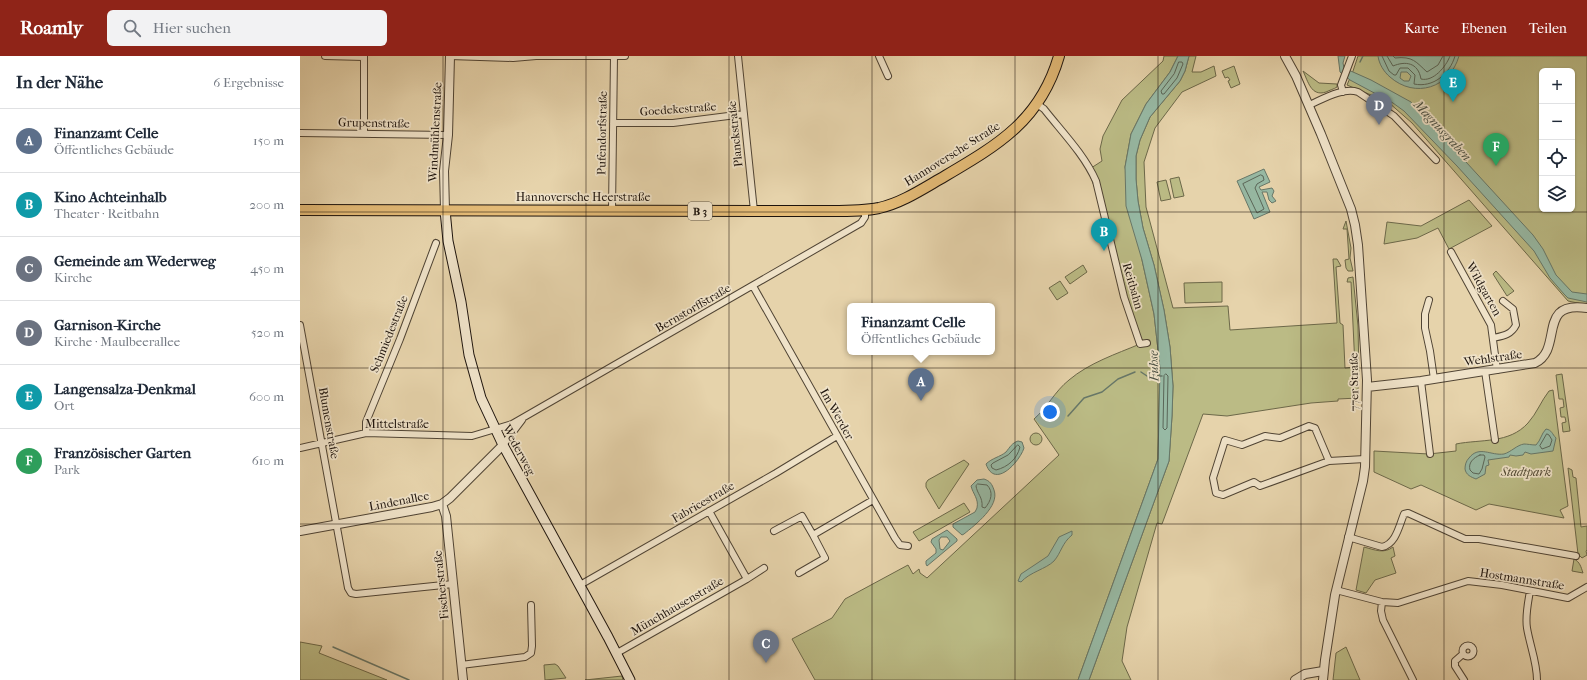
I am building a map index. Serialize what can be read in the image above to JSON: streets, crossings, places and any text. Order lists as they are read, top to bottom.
{
  "streets": {
    "main road": [
      "Hannoversche Straße",
      "Hannoversche Heerstraße",
      "B 3",
      "Wederweg"
    ],
    "street": [
      "Goedekestraße",
      "Grupenstraße",
      "Windmühlenstraße",
      "Pufendorfstraße",
      "Planckstraße",
      "Reitbahn",
      "Wildgarten",
      "Bernstorffstraße",
      "Schmiedestraße",
      "Wehlstraße",
      "77er Straße",
      "Im Werder",
      "Blumenstraße",
      "Mittelstraße",
      "Lindenallee",
      "Fabricestraße",
      "Hostmannstraße",
      "Fischerstraße",
      "Münchhausenstraße"
    ]
  },
  "crossings": [
    ["Goedekestraße", "Pufendorfstraße"],
    ["Goedekestraße", "Planckstraße"],
    ["Grupenstraße", "Windmühlenstraße"],
    ["Windmühlenstraße", "Hannoversche Heerstraße"],
    ["Windmühlenstraße", "Wederweg"],
    ["Pufendorfstraße", "Hannoversche Heerstraße"],
    ["Planckstraße", "Hannoversche Heerstraße"],
    ["Hannoversche Straße", "Hannoversche Heerstraße"],
    ["Hannoversche Straße", "Reitbahn"],
    ["Hannoversche Straße", "Bernstorffstraße"],
    ["Hannoversche Heerstraße", "Bernstorffstraße"],
    ["Hannoversche Heerstraße", "Wederweg"],
    ["Wildgarten", "Wehlstraße"],
    ["Bernstorffstraße", "Im Werder"],
    ["Bernstorffstraße", "Mittelstraße"],
    ["Bernstorffstraße", "Wederweg"],
    ["Bernstorffstraße", "Lindenallee"],
    ["Schmiedestraße", "Mittelstraße"],
    ["Wehlstraße", "77er Straße"],
    ["77er Straße", "Hostmannstraße"],
    ["Im Werder", "Fabricestraße"],
    ["Blumenstraße", "Mittelstraße"],
    ["Blumenstraße", "Lindenallee"],
    ["Blumenstraße", "Fischerstraße"],
    ["Mittelstraße", "Wederweg"],
    ["Wederweg", "Lindenallee"],
    ["Wederweg", "Fabricestraße"],
    ["Wederweg", "Münchhausenstraße"],
    ["Lindenallee", "Fischerstraße"]
  ],
  "water": ["Magnusgraben", "Fuhse"],
  "parks": ["Stadtpark"],
  "page": {
    "header": "Roamly",
    "search": "Hier suchen",
    "nav": ["Karte", "Ebenen", "Teilen"],
    "heading": ["In der Nähe", "6 Ergebnisse"],
    "map_buttons": ["+", "−"],
    "pins": [
      "E",
      "D",
      "F",
      "B",
      "A",
      "C"
    ],
    "list": [
      {
        "mark": "A",
        "name": "Finanzamt Celle",
        "note": "Öffentliches Gebäude",
        "value": "150 m"
      },
      {
        "mark": "B",
        "name": "Kino Achteinhalb",
        "note": "Theater · Reitbahn",
        "value": "200 m"
      },
      {
        "mark": "C",
        "name": "Gemeinde am Wederweg",
        "note": "Kirche",
        "value": "450 m"
      },
      {
        "mark": "D",
        "name": "Garnison-Kirche",
        "note": "Kirche · Maulbeerallee",
        "value": "520 m"
      },
      {
        "mark": "E",
        "name": "Langensalza-Denkmal",
        "note": "Ort",
        "value": "600 m"
      },
      {
        "mark": "F",
        "name": "Französischer Garten",
        "note": "Park",
        "value": "610 m"
      }
    ],
    "popup": ["Finanzamt Celle", "Öffentliches Gebäude"]
  }
}
